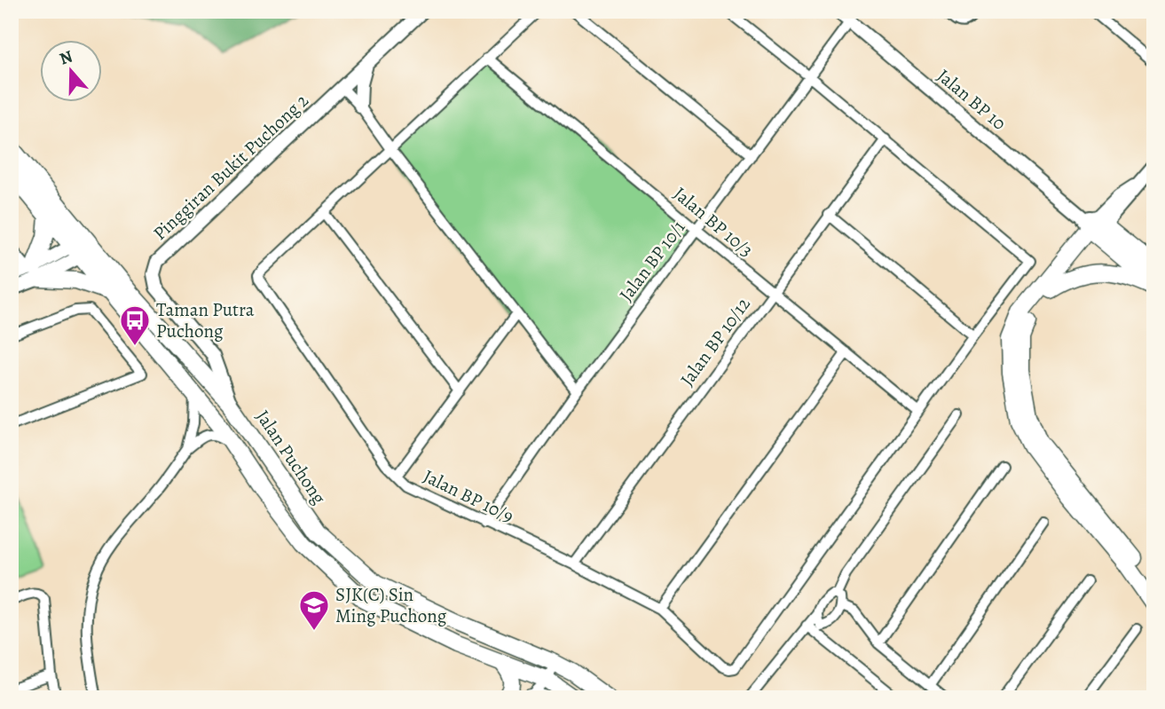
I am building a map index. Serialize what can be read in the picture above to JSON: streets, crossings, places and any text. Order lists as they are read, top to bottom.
{
  "streets": {
    "main road": ["Jalan Puchong"],
    "street": [
      "Jalan BP 10",
      "Pinggiran Bukit Puchong 2",
      "Jalan BP 10/3",
      "Jalan BP 10/1",
      "Jalan BP 10/12",
      "Jalan BP 10/9"
    ]
  },
  "crossings": [
    ["Jalan BP 10", "Jalan BP 10/1"],
    ["Pinggiran Bukit Puchong 2", "Jalan Puchong"],
    ["Jalan BP 10/3", "Jalan BP 10/1"],
    ["Jalan BP 10/3", "Jalan BP 10/12"],
    ["Jalan BP 10/3", "Jalan BP 10/9"],
    ["Jalan BP 10/1", "Jalan BP 10/9"],
    ["Jalan BP 10/12", "Jalan BP 10/9"]
  ],
  "places": {
    "bus stop": ["Taman Putra Puchong"],
    "school or university": ["SJK(C) Sin Ming Puchong"]
  },
  "north": "top"
}
